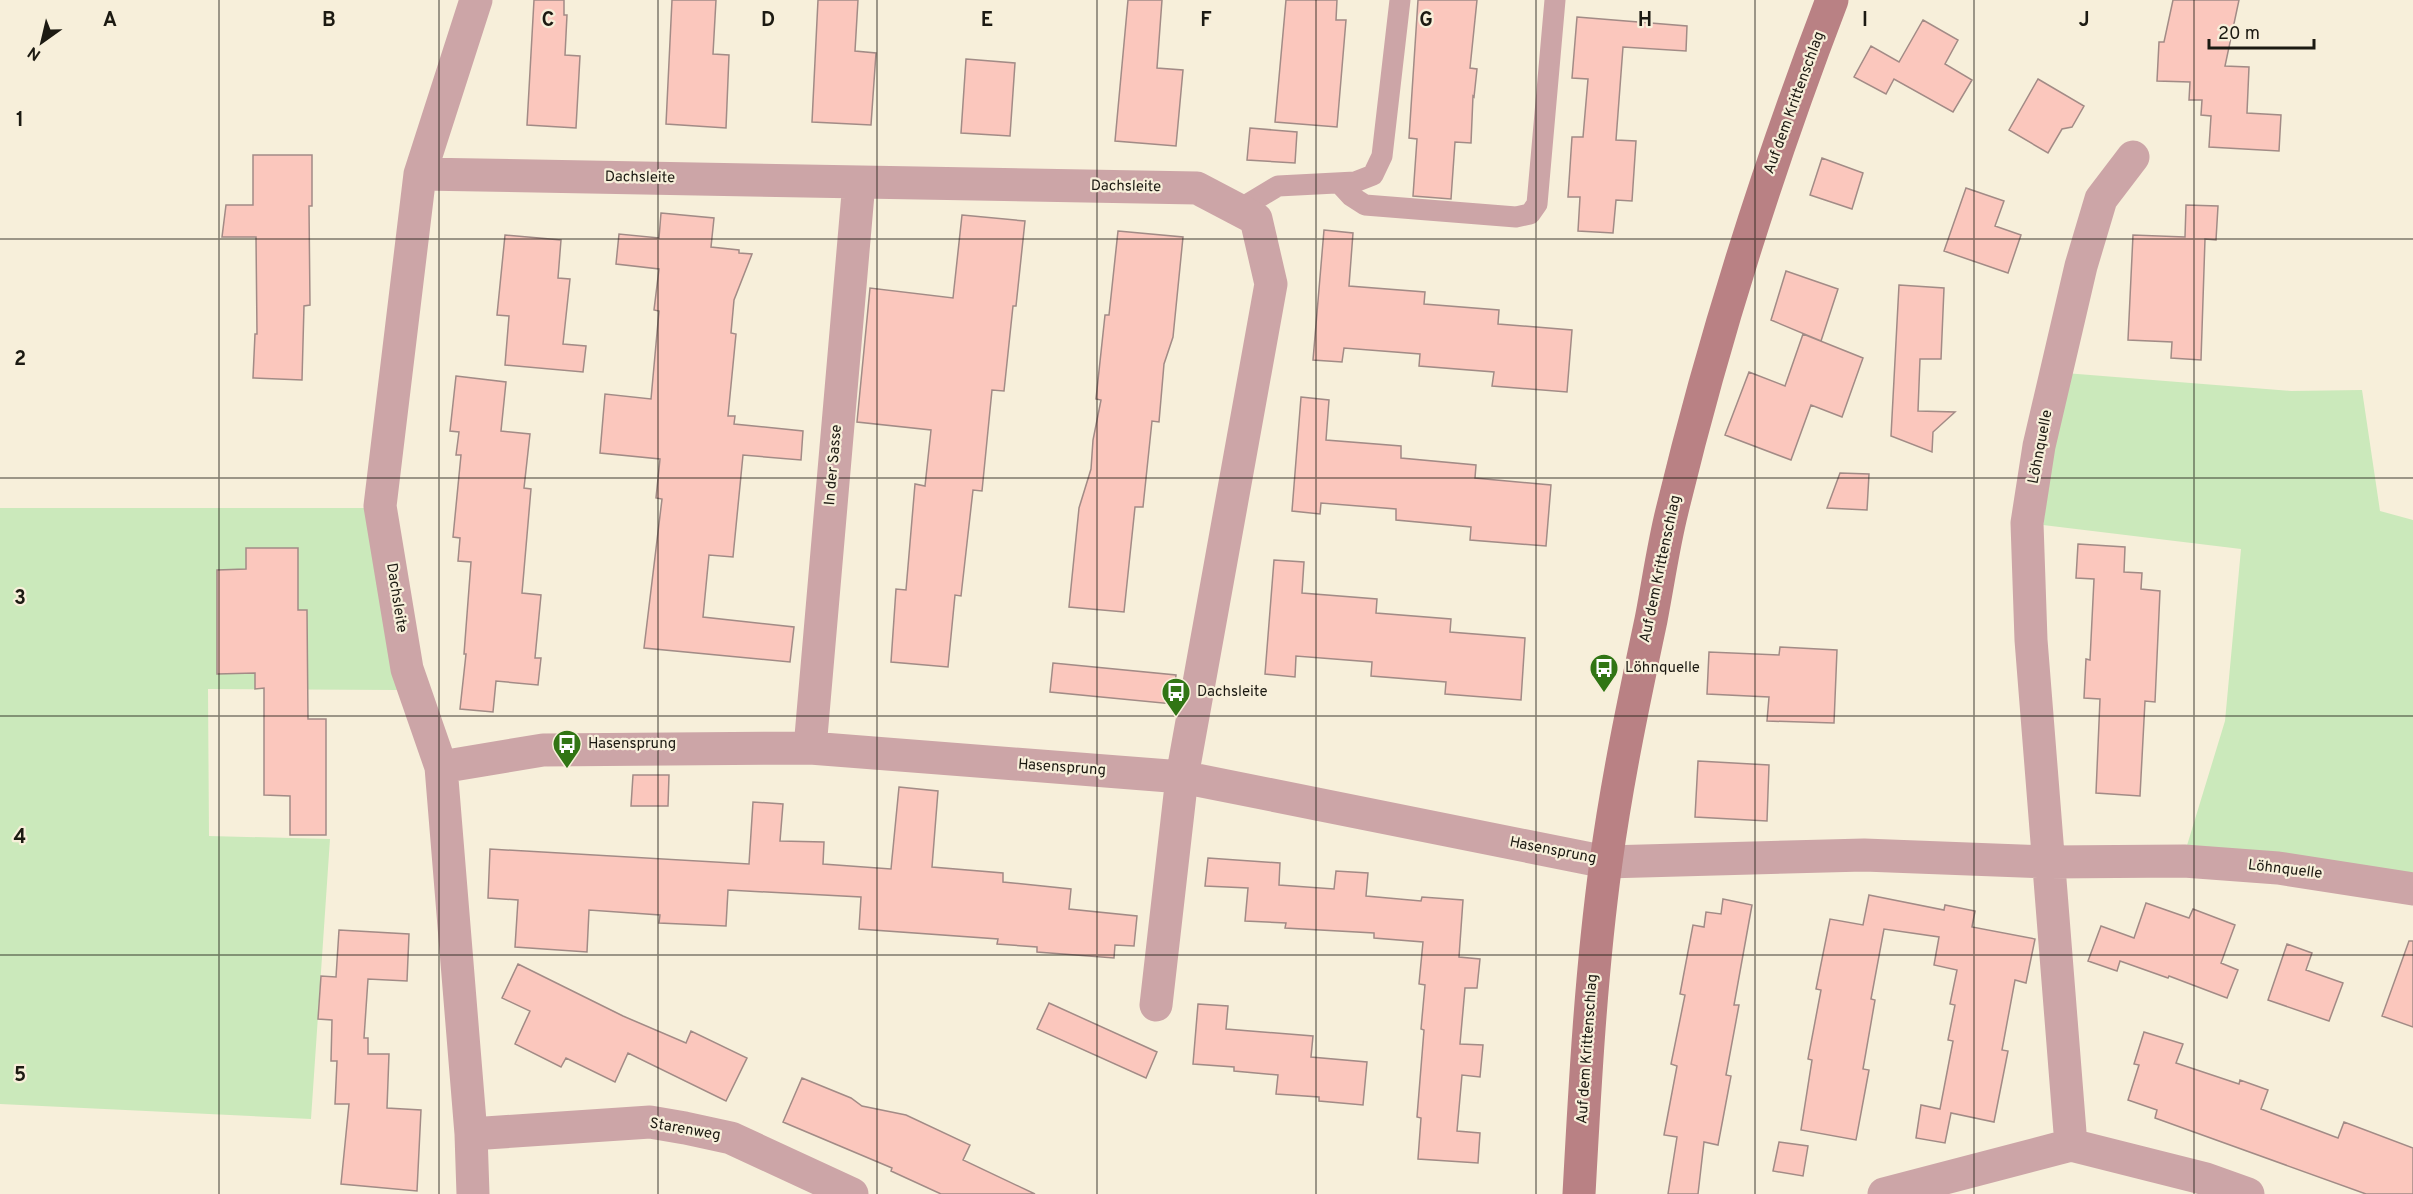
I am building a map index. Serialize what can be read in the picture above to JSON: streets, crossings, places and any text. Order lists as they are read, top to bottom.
{
  "streets": {
    "street": [
      "Auf dem Krittenschlag",
      "Dachsleite",
      "Löhnquelle",
      "In der Sasse",
      "Hasensprung",
      "Starenweg"
    ]
  },
  "crossings": [
    ["Auf dem Krittenschlag", "Löhnquelle"],
    ["Auf dem Krittenschlag", "Hasensprung"],
    ["Dachsleite", "In der Sasse"],
    ["Dachsleite", "Hasensprung"],
    ["Löhnquelle", "Hasensprung"],
    ["In der Sasse", "Hasensprung"]
  ],
  "places": {
    "bus stop": ["Löhnquelle", "Dachsleite", "Hasensprung"]
  },
  "scale_bar": "20 m",
  "north": "bottom left",
  "grid": {
    "columns": [
      "A",
      "B",
      "C",
      "D",
      "E",
      "F",
      "G",
      "H",
      "I",
      "J"
    ],
    "rows": [
      "1",
      "2",
      "3",
      "4",
      "5"
    ]
  }
}
